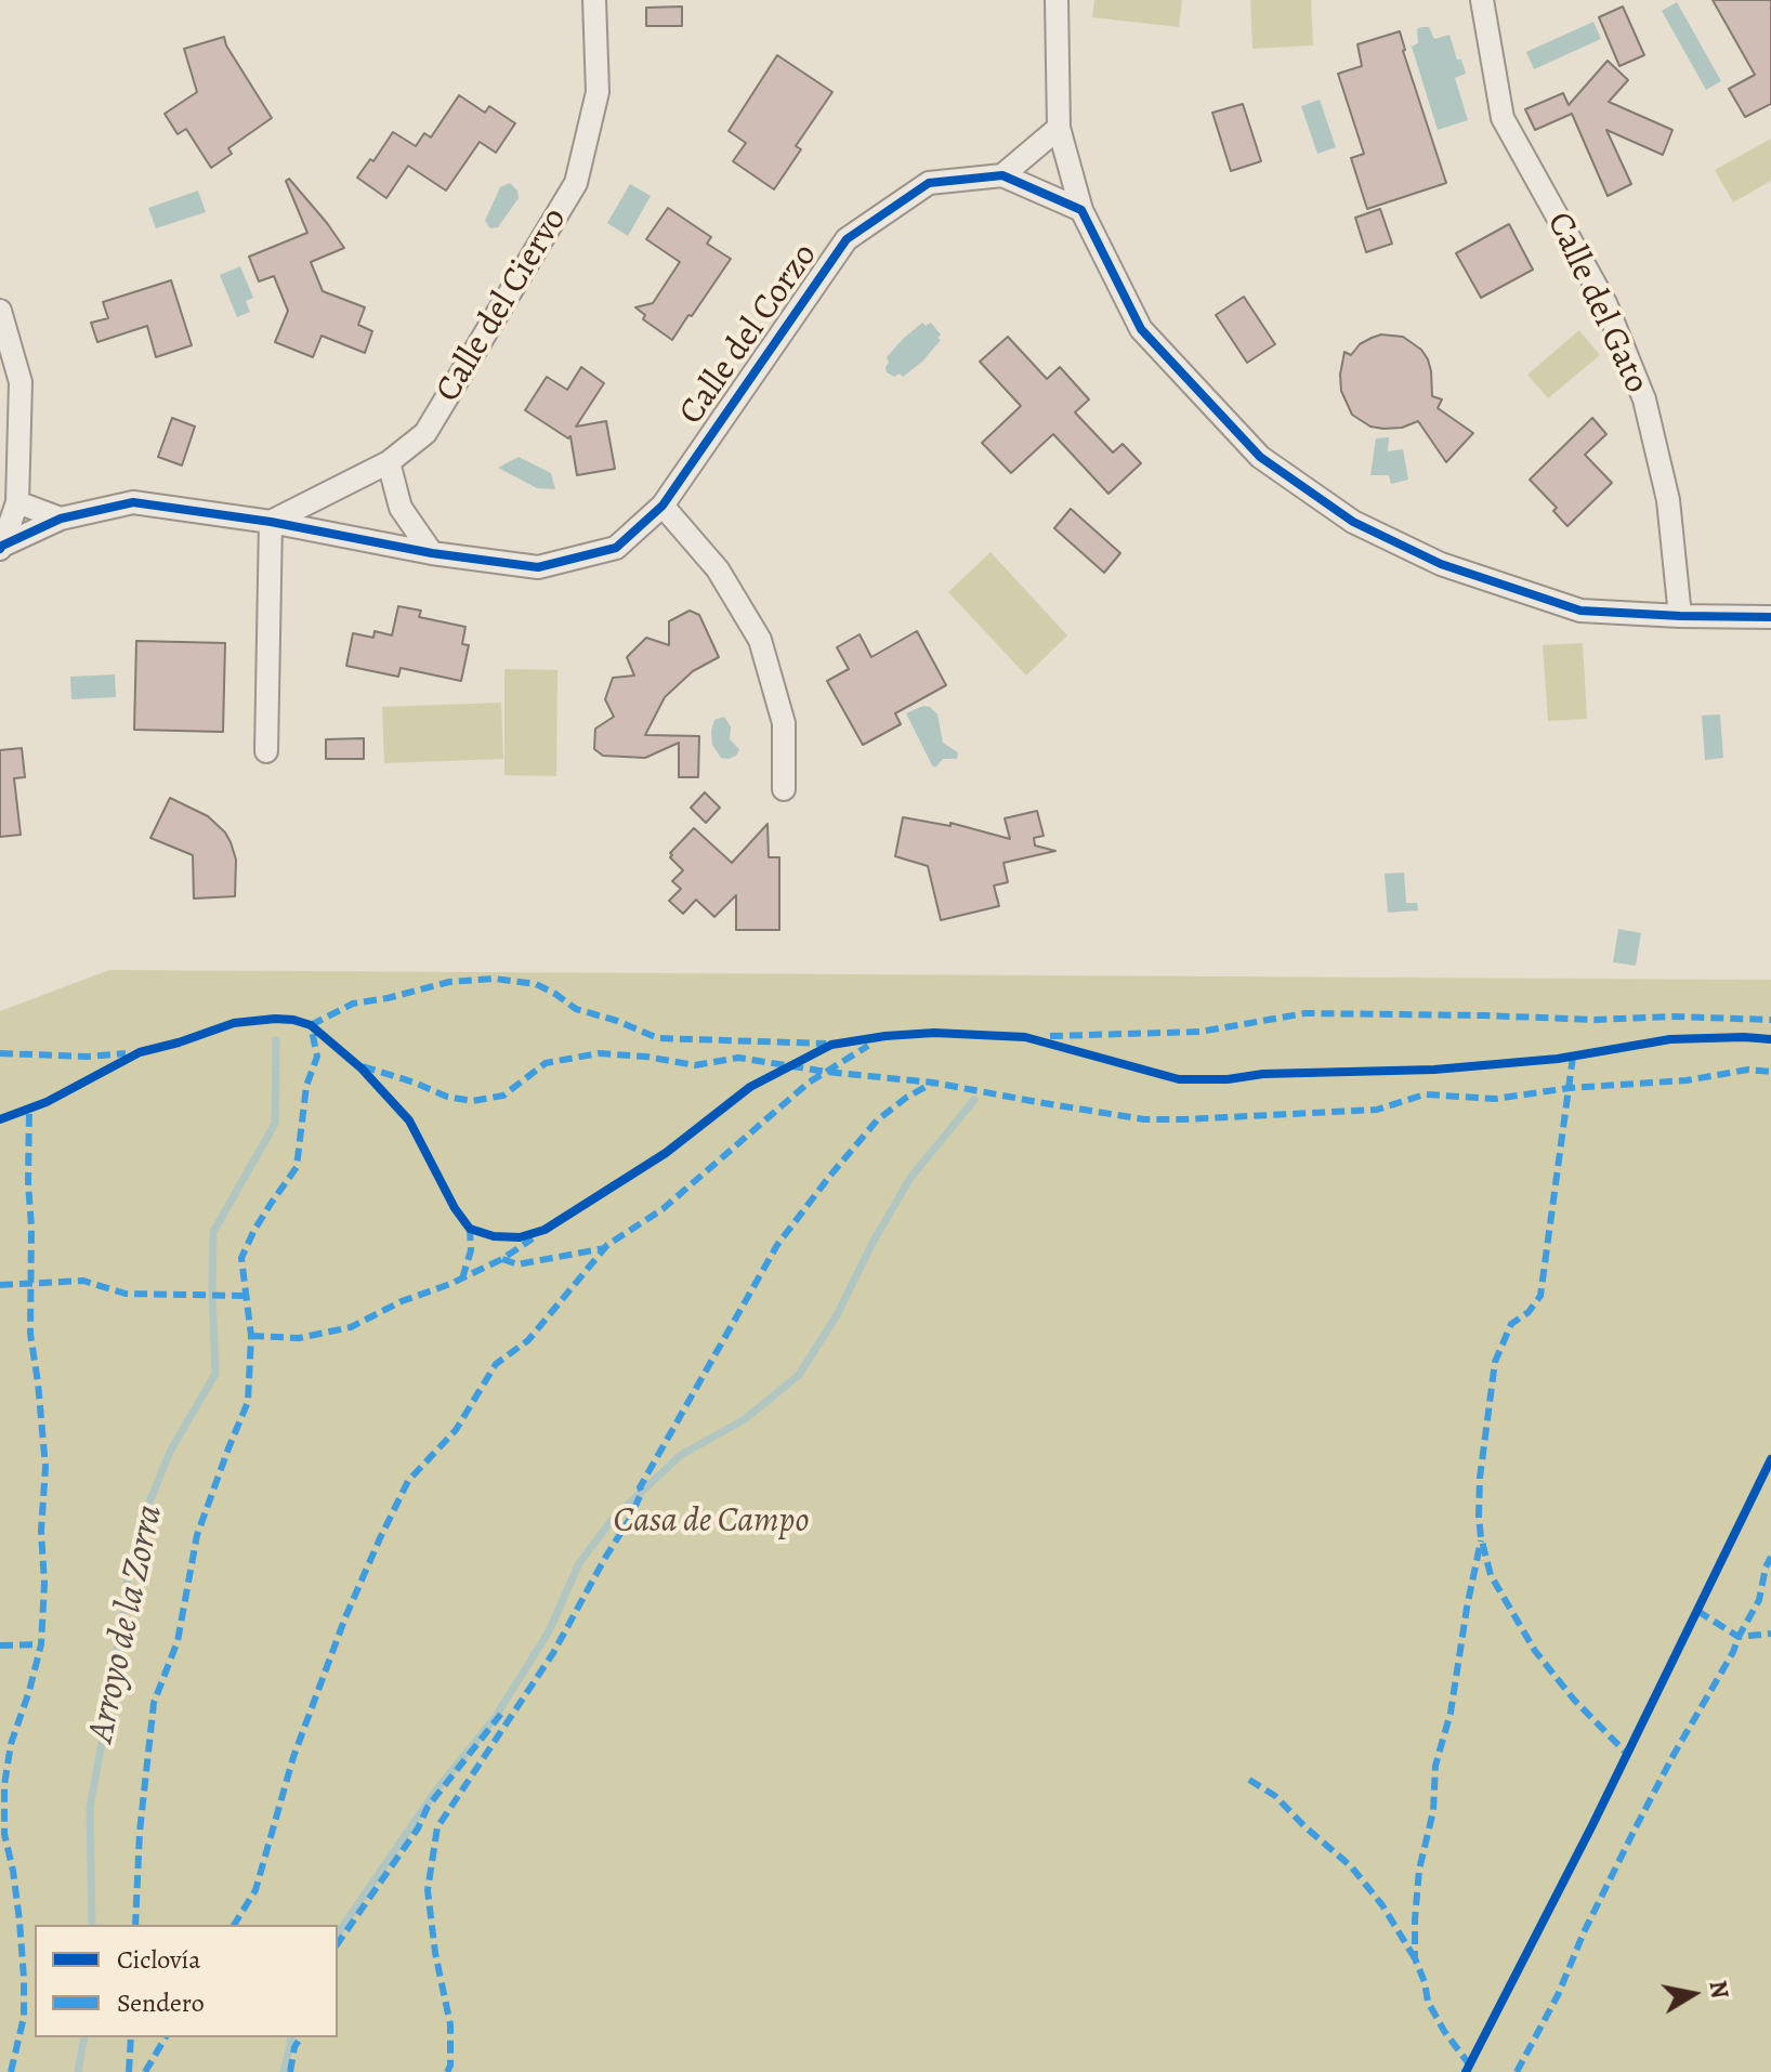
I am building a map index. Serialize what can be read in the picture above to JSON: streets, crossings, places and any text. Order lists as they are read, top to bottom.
{
  "streets": {
    "street": ["Calle del Gato", "Calle del Ciervo", "Calle del Corzo"]
  },
  "crossings": [
    ["Calle del Ciervo", "Calle del Corzo"]
  ],
  "water": ["Arroyo de la Zorra"],
  "parks": ["Casa de Campo"],
  "legend": ["Ciclovía", "Sendero"],
  "north": "right"
}
